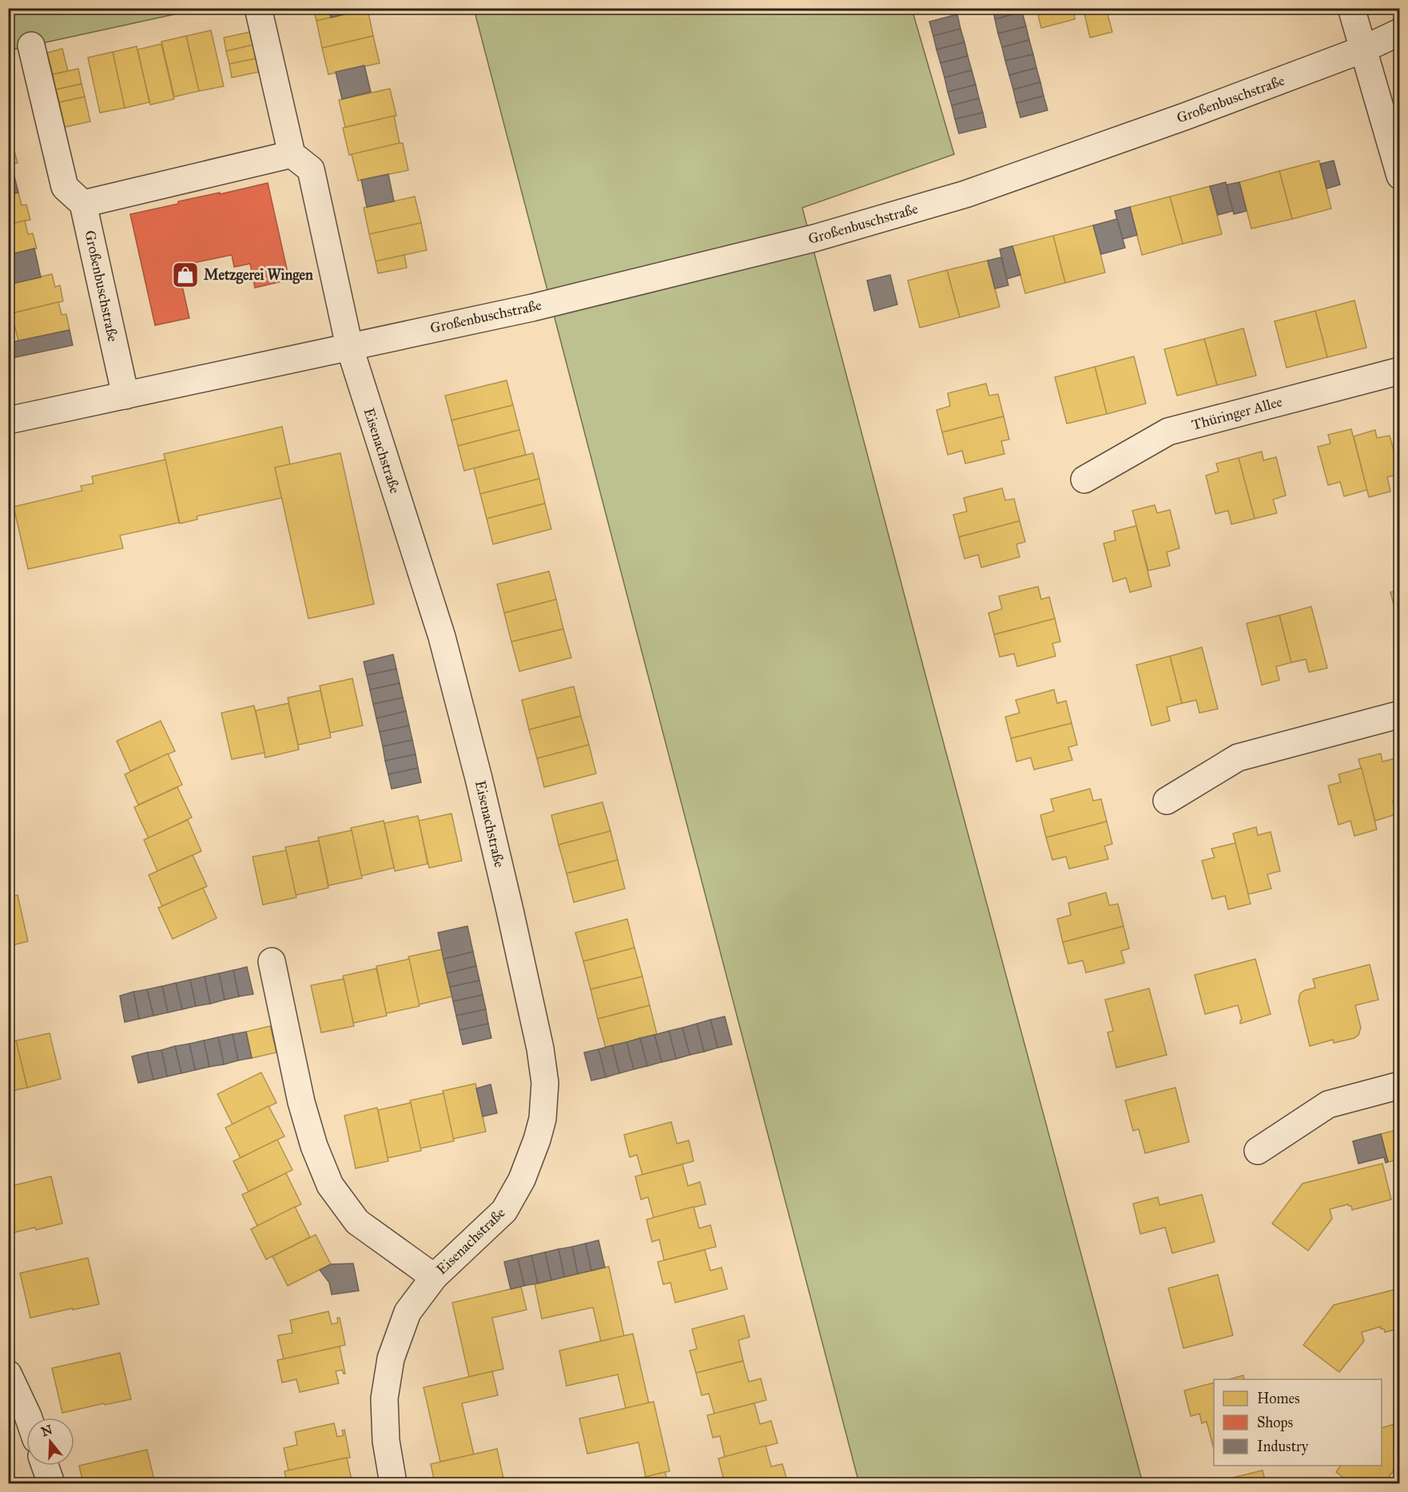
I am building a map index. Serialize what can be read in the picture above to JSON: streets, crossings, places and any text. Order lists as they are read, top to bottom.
{
  "streets": {
    "street": ["Großenbuschstraße", "Thüringer Allee", "Eisenachstraße"]
  },
  "crossings": [
    ["Großenbuschstraße", "Eisenachstraße"]
  ],
  "places": {
    "shop": ["Metzgerei Wingen"]
  },
  "legend": ["Homes", "Shops", "Industry"],
  "north": "top"
}
